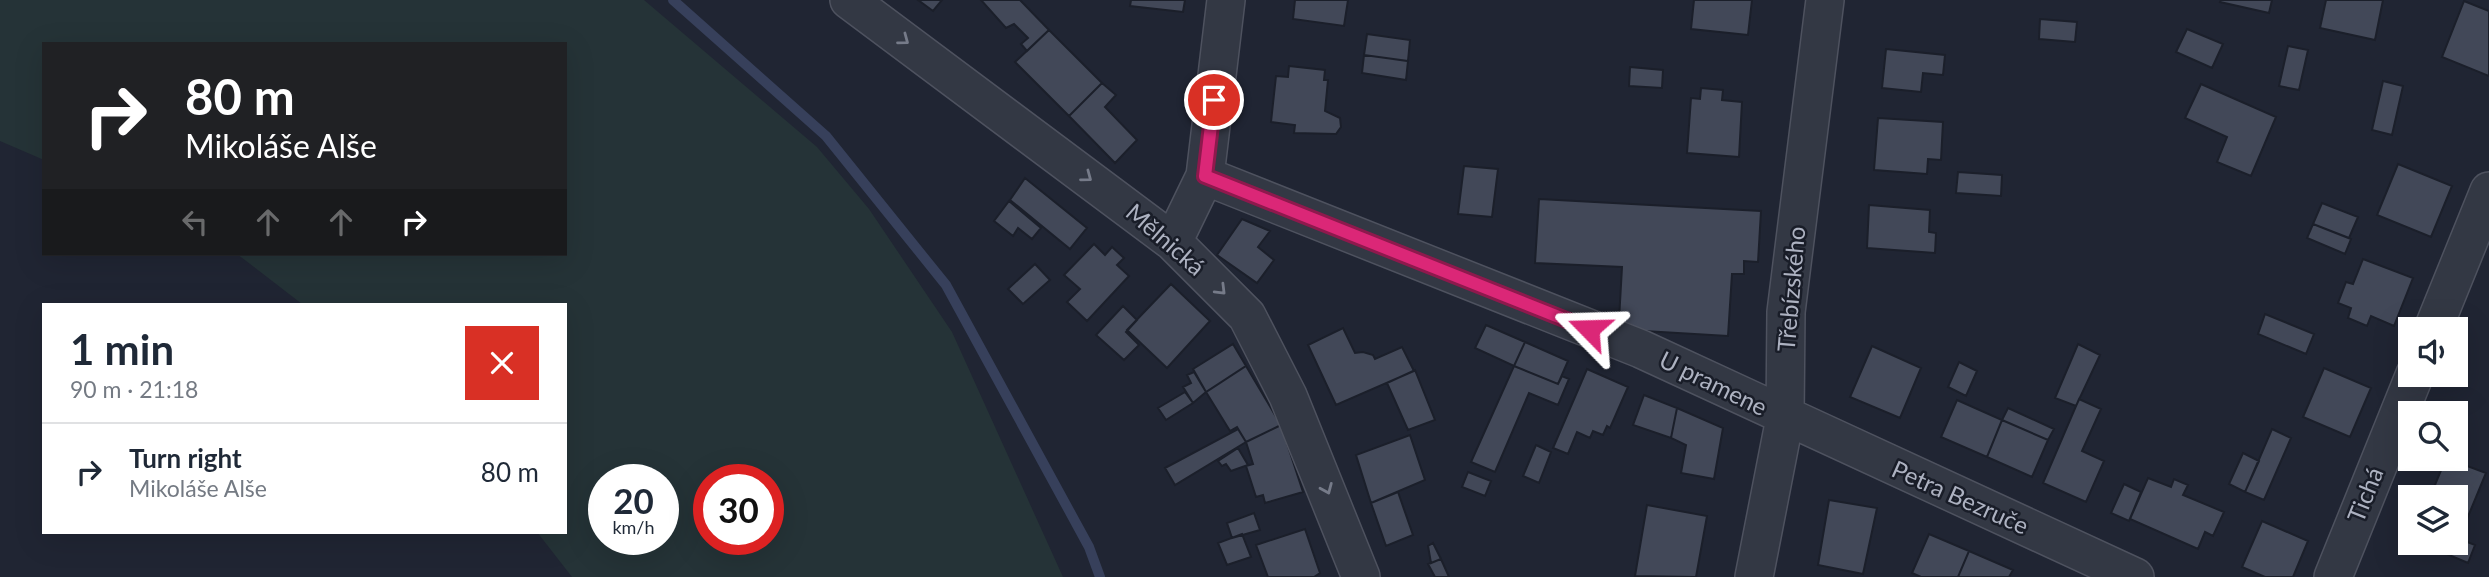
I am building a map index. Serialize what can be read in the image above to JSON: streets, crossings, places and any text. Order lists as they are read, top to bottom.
{
  "streets": {
    "street": [
      "Mělnická",
      "Třebízského",
      "U pramene",
      "Tichá",
      "Petra Bezruče"
    ]
  },
  "crossings": [
    ["Třebízského", "U pramene"],
    ["Třebízského", "Petra Bezruče"],
    ["U pramene", "Petra Bezruče"]
  ],
  "one_way": ["Mělnická"],
  "page": {
    "turn": ["80 m", "Mikoláše Alše"],
    "heading": ["1 min", "90 m · 21:18"],
    "list": [
      {
        "name": "Turn right",
        "note": "Mikoláše Alše",
        "value": "80 m"
      }
    ],
    "speed": "20 km/h",
    "limit": "30"
  }
}
